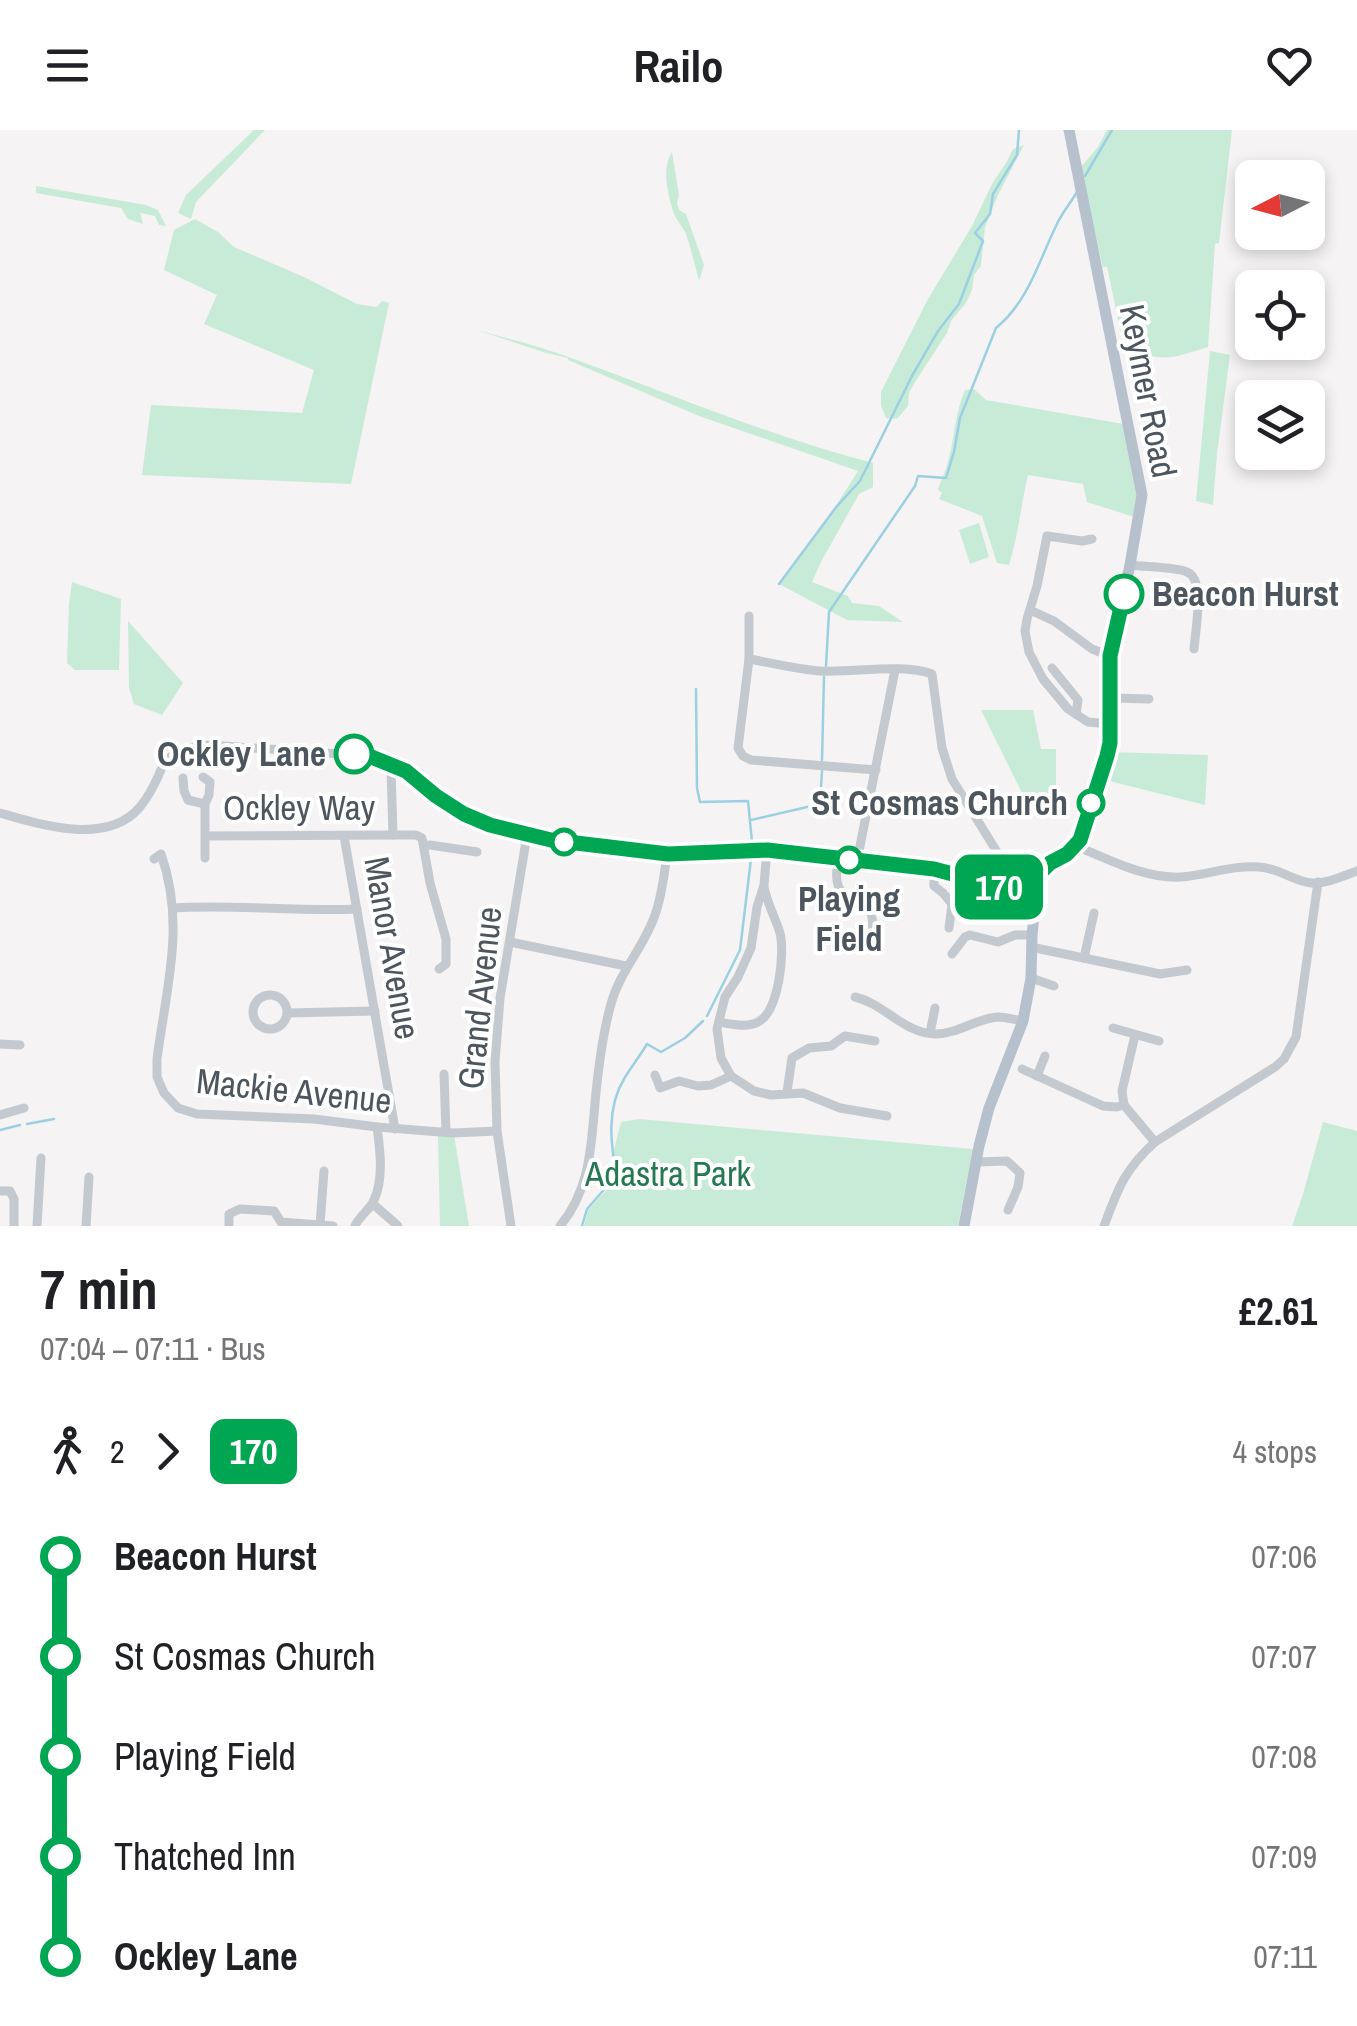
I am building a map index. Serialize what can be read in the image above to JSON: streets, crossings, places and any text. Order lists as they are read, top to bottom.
{
  "streets": {
    "main road": ["Keymer Road"],
    "street": [
      "Ockley Way",
      "Manor Avenue",
      "Grand Avenue",
      "Mackie Avenue"
    ]
  },
  "crossings": [
    ["Ockley Way", "Manor Avenue"],
    ["Manor Avenue", "Mackie Avenue"],
    ["Grand Avenue", "Mackie Avenue"]
  ],
  "parks": ["Adastra Park"],
  "places": [
    "Beacon Hurst",
    "Ockley Lane",
    "St Cosmas Church",
    "Playing Field"
  ],
  "lines": ["bus line 170"],
  "north": "left",
  "page": {
    "header": "Railo",
    "on_map": "170",
    "heading": ["7 min", "07:04 – 07:11 · Bus", "£2.61"],
    "legs": ["2", "170", "4 stops"],
    "list": [
      {
        "name": "Beacon Hurst",
        "value": "07:06"
      },
      {
        "name": "St Cosmas Church",
        "value": "07:07"
      },
      {
        "name": "Playing Field",
        "value": "07:08"
      },
      {
        "name": "Thatched Inn",
        "value": "07:09"
      },
      {
        "name": "Ockley Lane",
        "value": "07:11"
      }
    ]
  }
}
